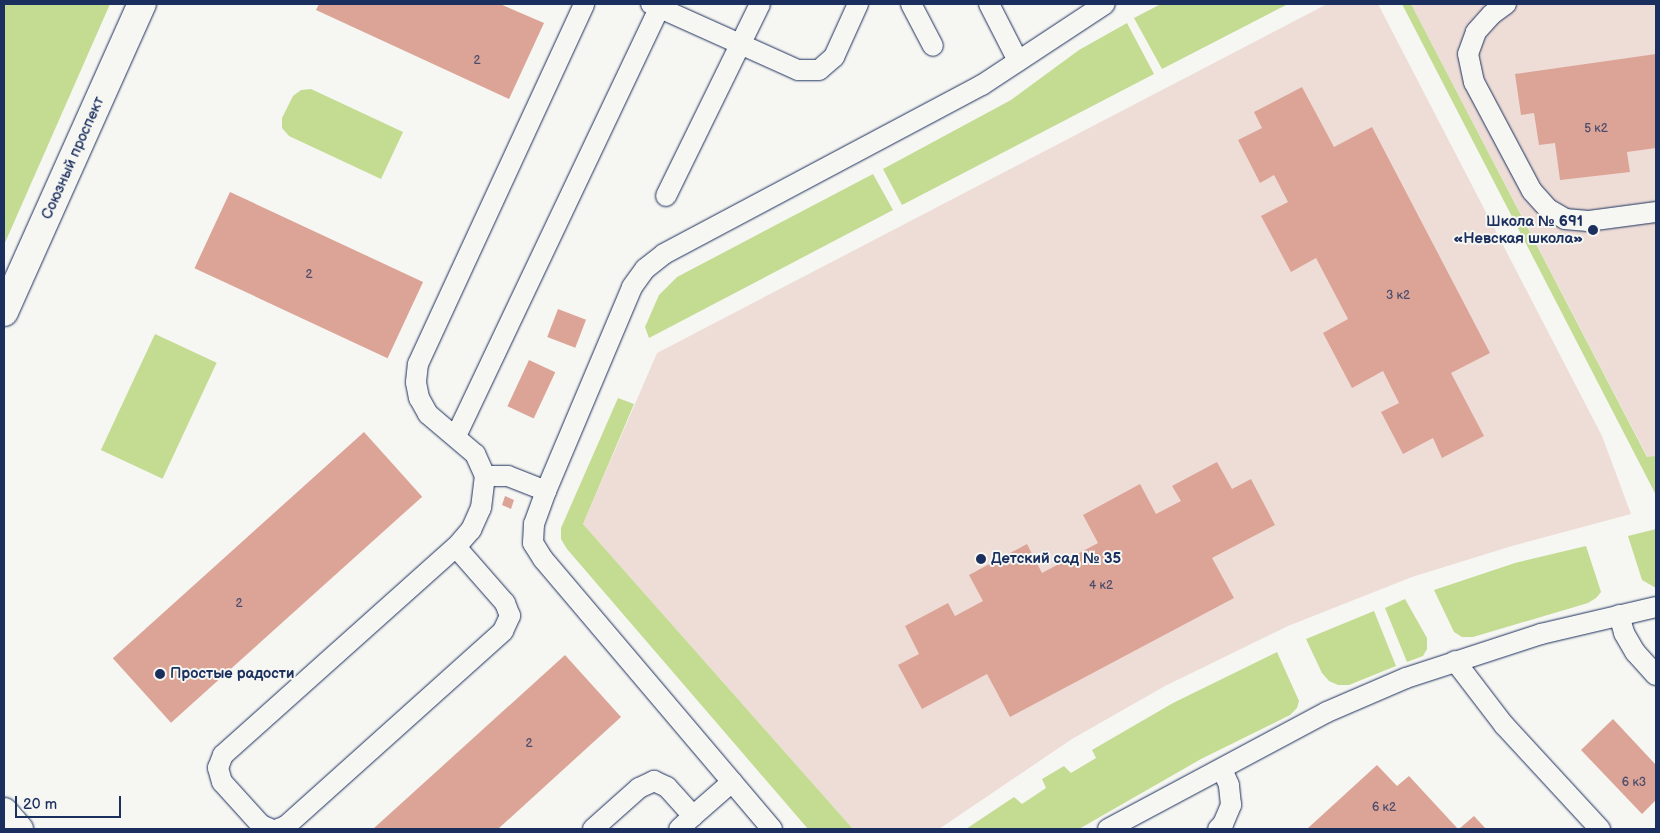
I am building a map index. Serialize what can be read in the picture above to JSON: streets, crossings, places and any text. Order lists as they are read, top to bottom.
{
  "streets": {
    "street": ["Союзный проспект"]
  },
  "places": ["Школа № 691 «Невская школа»", "Детский сад № 35", "Простые радости"],
  "house_numbers": [
    "2",
    "5 к2",
    "2",
    "3 к2",
    "4 к2",
    "2",
    "2",
    "6 к3",
    "6 к2"
  ],
  "scale_bar": "20 m"
}
